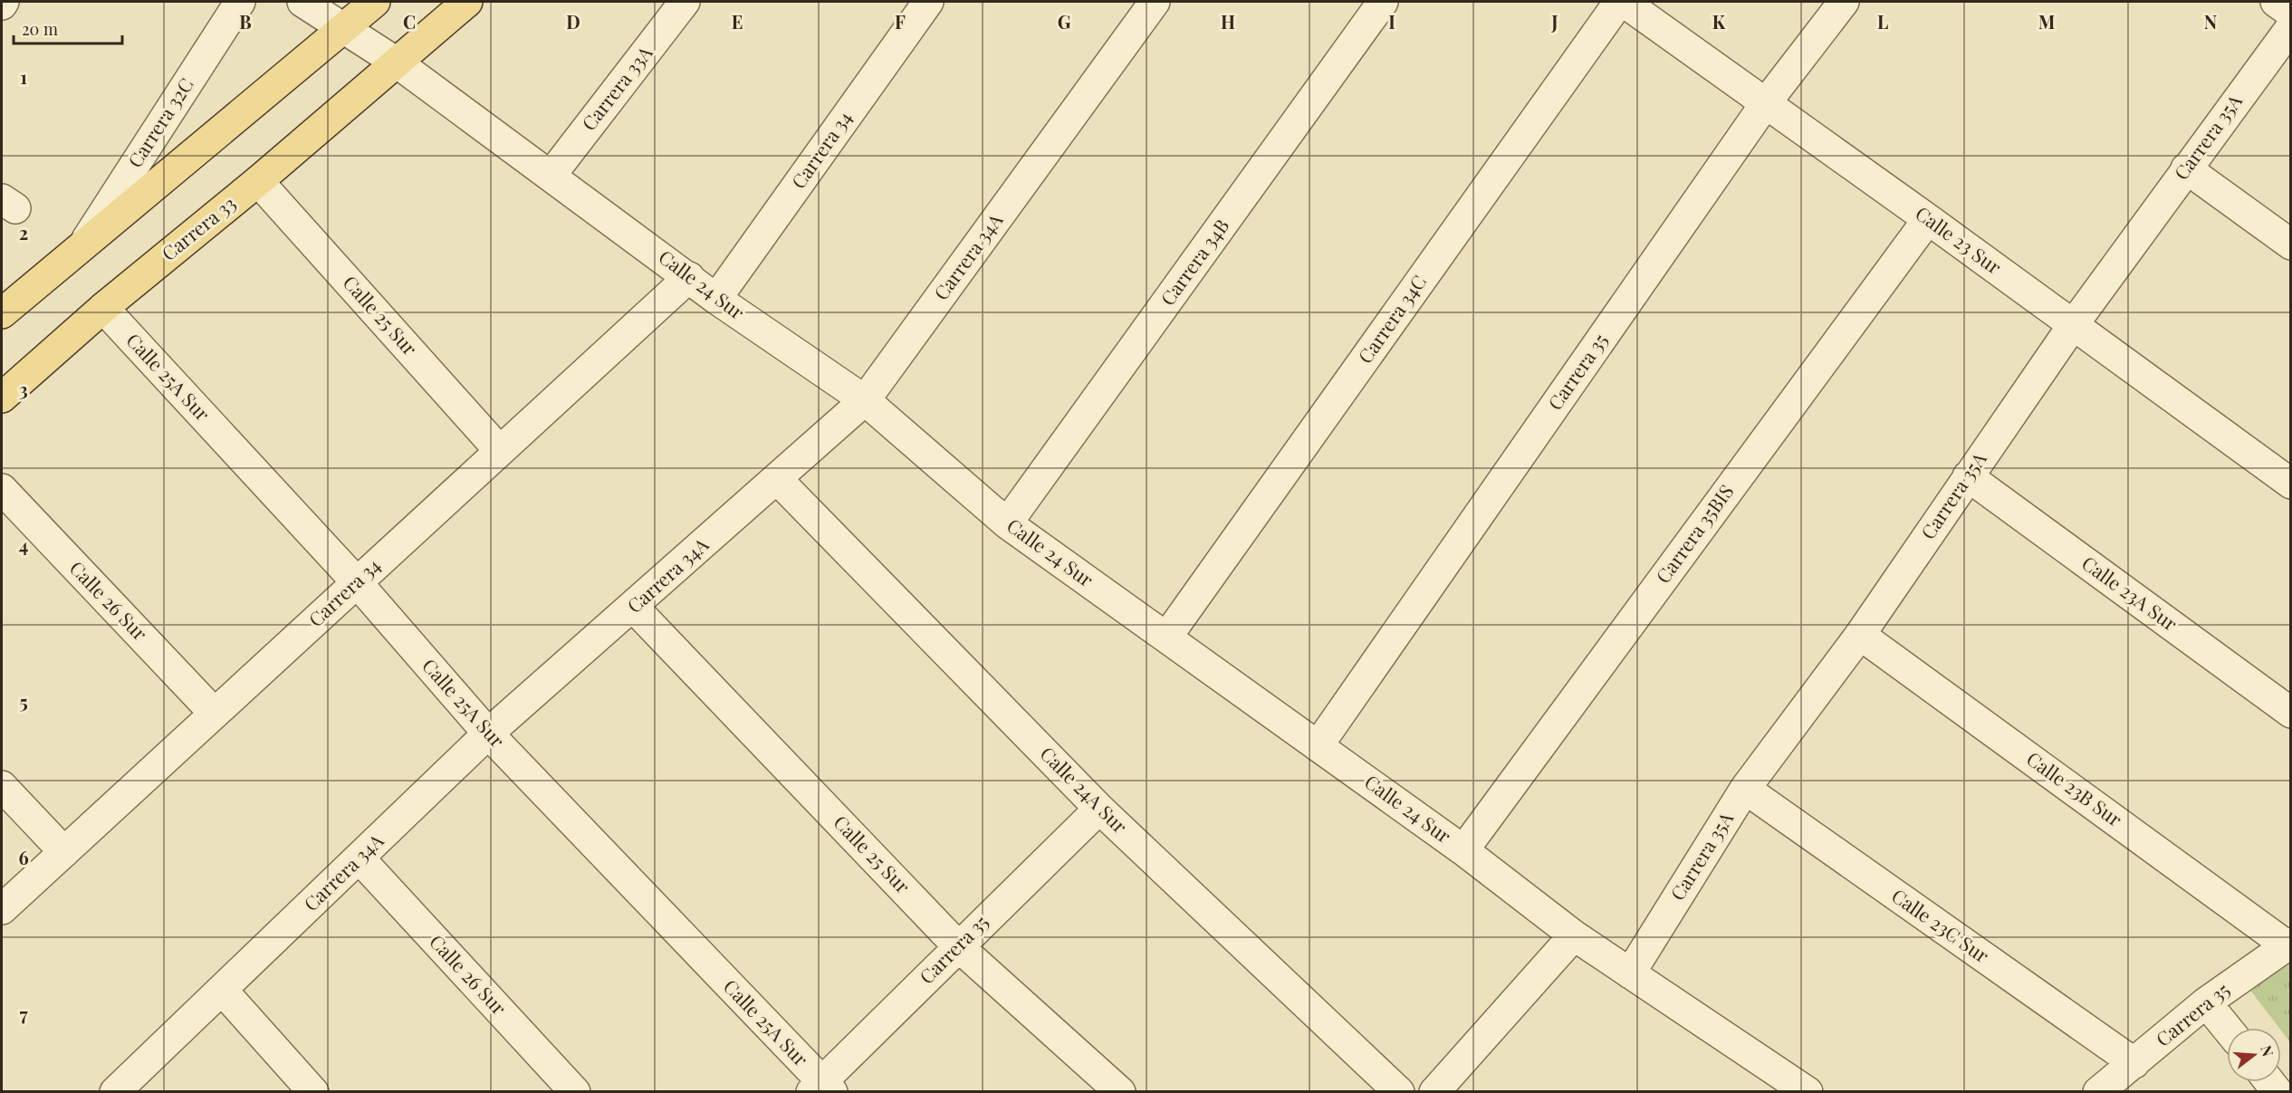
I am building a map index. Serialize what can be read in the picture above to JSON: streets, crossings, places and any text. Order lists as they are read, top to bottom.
{
  "streets": {
    "main road": ["Carrera 33"],
    "street": [
      "Carrera 33A",
      "Carrera 32C",
      "Carrera 35A",
      "Carrera 34",
      "Calle 23 Sur",
      "Carrera 34A",
      "Carrera 34B",
      "Calle 24 Sur",
      "Calle 25 Sur",
      "Carrera 34C",
      "Carrera 35",
      "Calle 25A Sur",
      "Carrera 35BIS",
      "Calle 23A Sur",
      "Calle 26 Sur",
      "Calle 23B Sur",
      "Calle 24A Sur",
      "Calle 23C Sur"
    ]
  },
  "crossings": [
    ["Carrera 33A", "Calle 24 Sur"],
    ["Carrera 35A", "Calle 23 Sur"],
    ["Carrera 35A", "Calle 24 Sur"],
    ["Carrera 35A", "Calle 23A Sur"],
    ["Carrera 35A", "Calle 23B Sur"],
    ["Carrera 35A", "Calle 23C Sur"],
    ["Carrera 34", "Calle 24 Sur"],
    ["Carrera 34", "Calle 25 Sur"],
    ["Carrera 34", "Calle 25A Sur"],
    ["Carrera 34", "Calle 26 Sur"],
    ["Carrera 33", "Calle 24 Sur"],
    ["Carrera 33", "Calle 25 Sur"],
    ["Carrera 33", "Calle 25A Sur"],
    ["Calle 23 Sur", "Carrera 35"],
    ["Calle 23 Sur", "Carrera 35BIS"],
    ["Carrera 34A", "Calle 24 Sur"],
    ["Carrera 34A", "Calle 25 Sur"],
    ["Carrera 34A", "Calle 25A Sur"],
    ["Carrera 34A", "Calle 26 Sur"],
    ["Carrera 34A", "Calle 24A Sur"],
    ["Carrera 34B", "Calle 24 Sur"],
    ["Calle 24 Sur", "Carrera 34C"],
    ["Calle 24 Sur", "Carrera 35"],
    ["Calle 24 Sur", "Carrera 35BIS"],
    ["Calle 25 Sur", "Carrera 35"],
    ["Carrera 35", "Calle 25A Sur"],
    ["Carrera 35", "Calle 23B Sur"],
    ["Carrera 35", "Calle 24A Sur"],
    ["Carrera 35", "Calle 23C Sur"]
  ],
  "scale_bar": "20 m",
  "north": "right",
  "grid": {
    "columns": [
      "B",
      "C",
      "D",
      "E",
      "F",
      "G",
      "H",
      "I",
      "J",
      "K",
      "L",
      "M",
      "N"
    ],
    "rows": [
      "1",
      "2",
      "3",
      "4",
      "5",
      "6",
      "7"
    ]
  }
}
